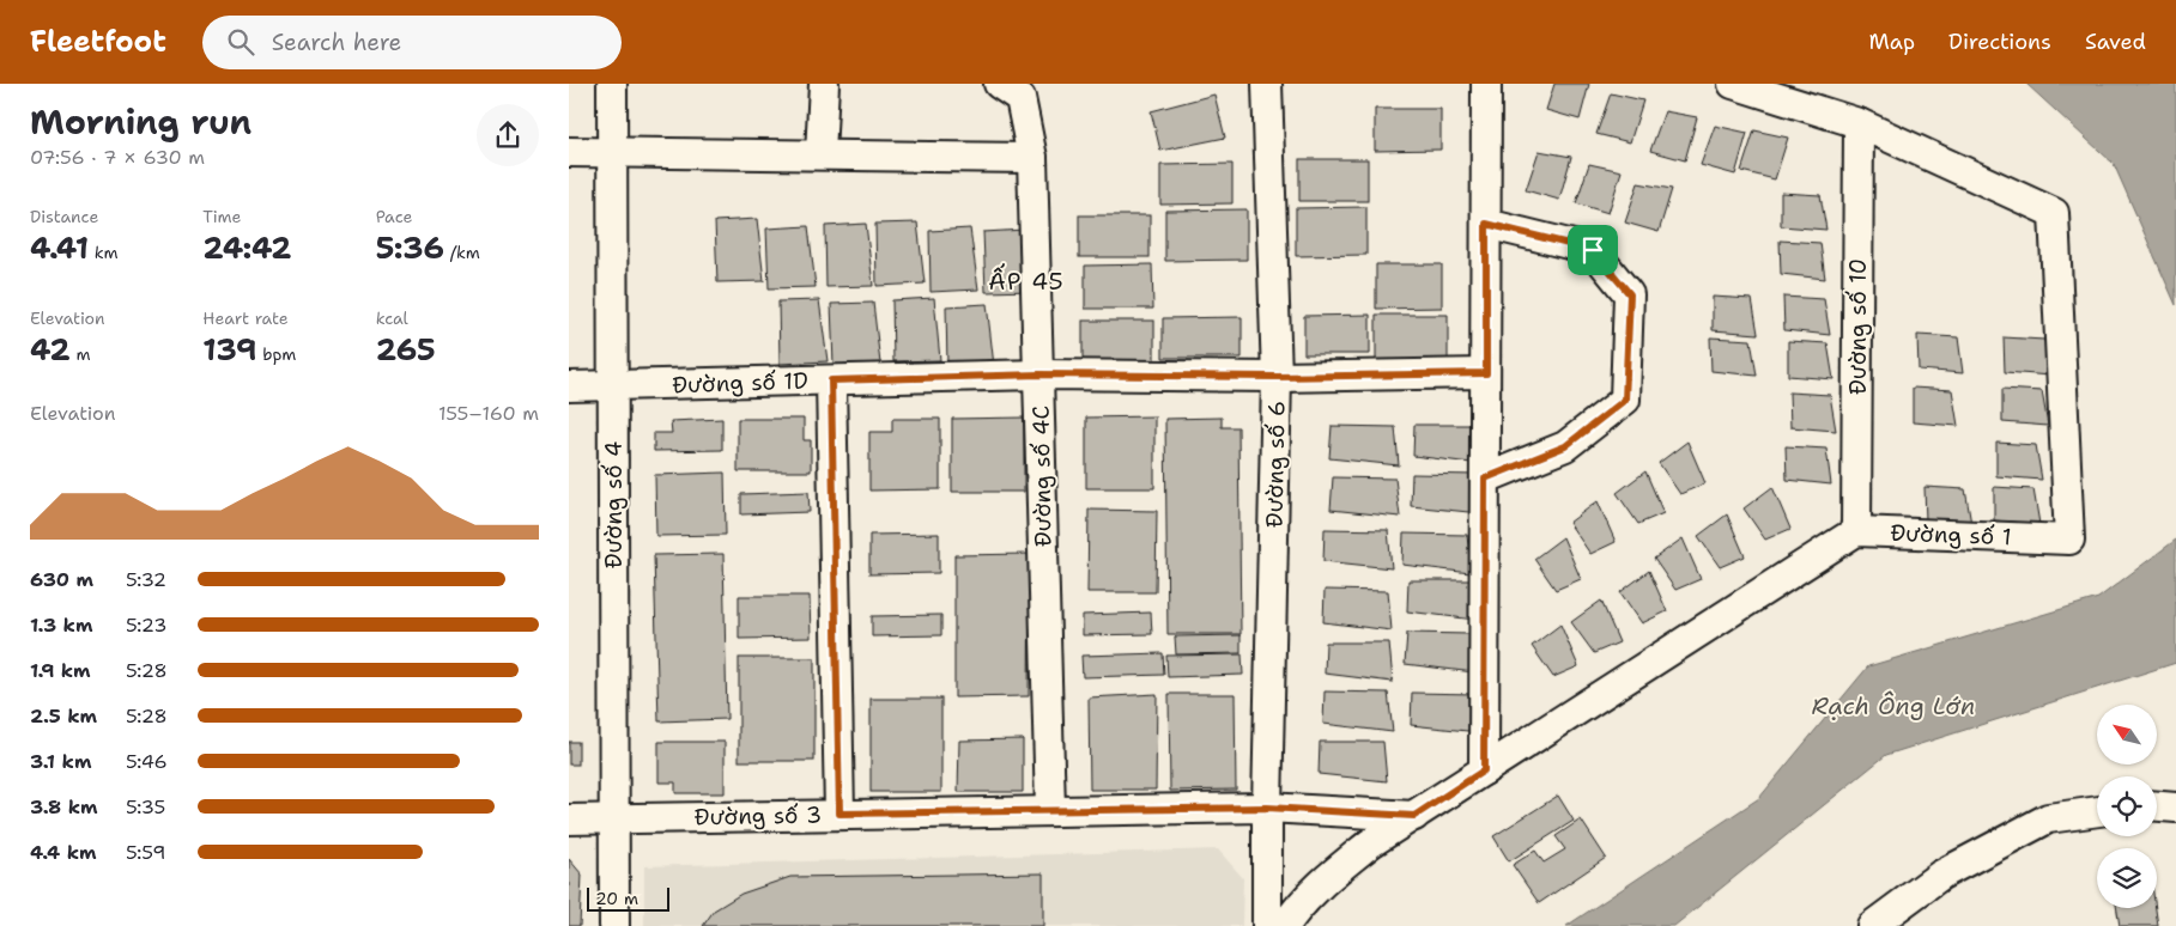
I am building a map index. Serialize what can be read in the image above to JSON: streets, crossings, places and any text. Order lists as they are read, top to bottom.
{
  "streets": {
    "street": [
      "Đường số 10",
      "Đường số 1D",
      "Đường số 6",
      "Đường số 4C",
      "Đường số 4",
      "Đường số 1",
      "Đường số 3"
    ]
  },
  "crossings": [
    ["Đường số 10", "Đường số 1"],
    ["Đường số 1D", "Đường số 6"],
    ["Đường số 1D", "Đường số 4C"],
    ["Đường số 1D", "Đường số 4"],
    ["Đường số 6", "Đường số 3"],
    ["Đường số 4C", "Đường số 3"],
    ["Đường số 4", "Đường số 3"]
  ],
  "districts": ["ẤP 45"],
  "water": ["Rạch Ông Lớn"],
  "scale_bar": "20 m",
  "north": "top left",
  "page": {
    "header": "Fleetfoot",
    "search": "Search here",
    "nav": ["Map", "Directions", "Saved"],
    "heading": ["Morning run", "07:56 · 7 × 630 m"],
    "stats": [
      ["Distance", "4.41 km"],
      ["Time", "24:42"],
      ["Pace", "5:36 /km"],
      ["Elevation", "42 m"],
      ["Heart rate", "139 bpm"],
      ["kcal", "265"]
    ],
    "chart": ["Elevation", "155–160 m"],
    "list": [
      {
        "name": "630 m",
        "note": "5:32"
      },
      {
        "name": "1.3 km",
        "note": "5:23"
      },
      {
        "name": "1.9 km",
        "note": "5:28"
      },
      {
        "name": "2.5 km",
        "note": "5:28"
      },
      {
        "name": "3.1 km",
        "note": "5:46"
      },
      {
        "name": "3.8 km",
        "note": "5:35"
      },
      {
        "name": "4.4 km",
        "note": "5:59"
      }
    ],
    "scale": "20 m"
  }
}
